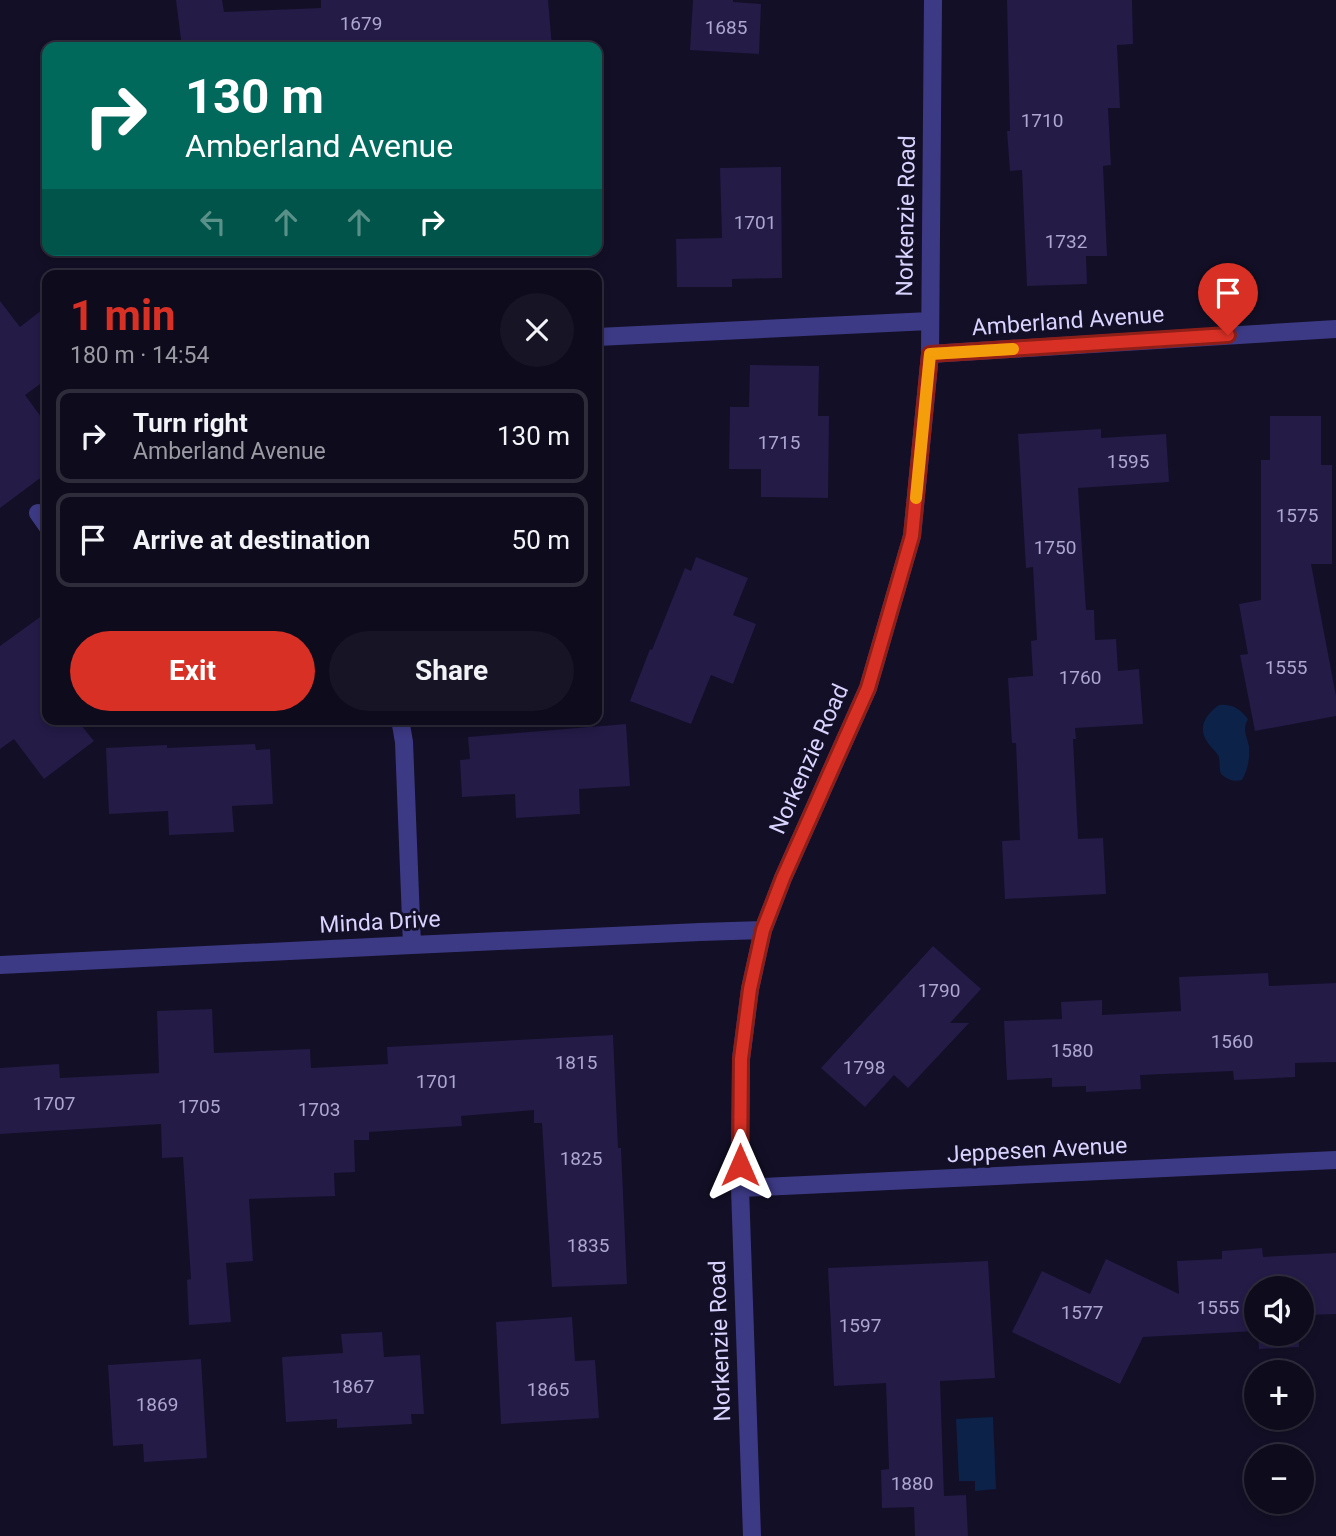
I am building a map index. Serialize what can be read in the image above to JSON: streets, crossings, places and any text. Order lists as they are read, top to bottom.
{
  "streets": {
    "street": [
      "Norkenzie Road",
      "Amberland Avenue",
      "Minda Drive",
      "Jeppesen Avenue"
    ]
  },
  "crossings": [
    ["Norkenzie Road", "Amberland Avenue"],
    ["Norkenzie Road", "Minda Drive"],
    ["Norkenzie Road", "Jeppesen Avenue"]
  ],
  "house_numbers": [
    "1679",
    "1685",
    "1710",
    "1701",
    "1732",
    "1715",
    "1595",
    "1575",
    "1750",
    "1555",
    "1760",
    "1790",
    "1560",
    "1580",
    "1815",
    "1798",
    "1701",
    "1707",
    "1705",
    "1703",
    "1825",
    "1835",
    "1555",
    "1577",
    "1597",
    "1867",
    "1865",
    "1869",
    "1880"
  ],
  "page": {
    "turn": ["130 m", "Amberland Avenue"],
    "heading": ["1 min", "180 m · 14:54"],
    "list": [
      {
        "name": "Turn right",
        "note": "Amberland Avenue",
        "value": "130 m"
      },
      {
        "name": "Arrive at destination",
        "value": "50 m"
      }
    ],
    "buttons": ["Exit", "Share"],
    "map_buttons": ["+", "−"]
  }
}
